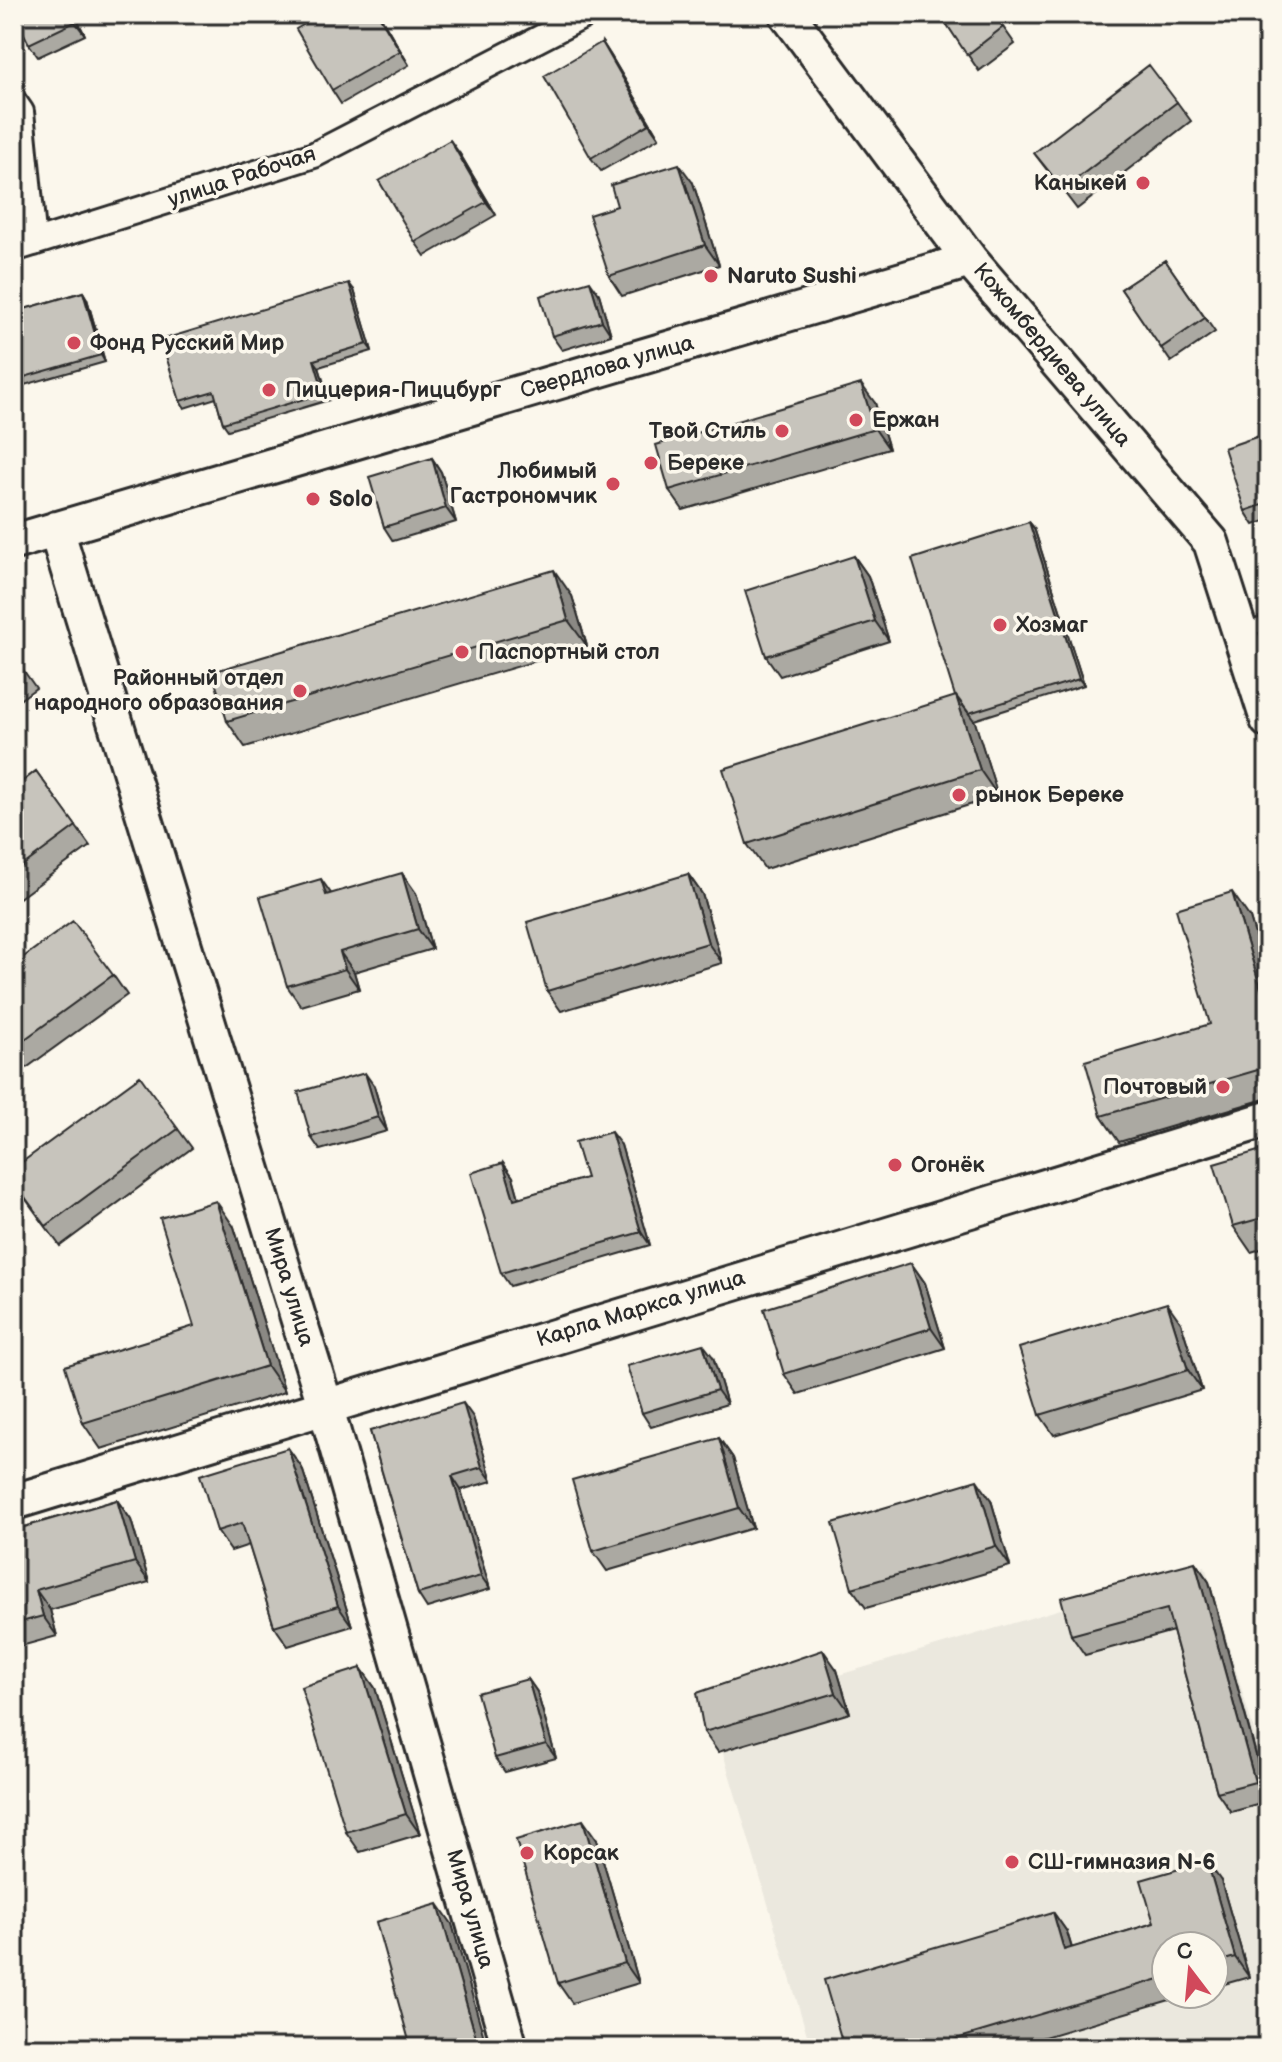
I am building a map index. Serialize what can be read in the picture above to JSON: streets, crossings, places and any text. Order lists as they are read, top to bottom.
{
  "streets": {
    "street": [
      "улица Рабочая",
      "Кожомбердиева улица",
      "Свердлова улица",
      "Мира улица",
      "Карла Маркса улица"
    ]
  },
  "crossings": [
    ["Кожомбердиева улица", "Свердлова улица"],
    ["Свердлова улица", "Мира улица"],
    ["Мира улица", "Карла Маркса улица"]
  ],
  "places": [
    "Каныкей",
    "Naruto Sushi",
    "Фонд Русский Мир",
    "Пиццерия-Пиццбург",
    "Ержан",
    "Твой Стиль",
    "Береке",
    "Любимый Гастрономчик",
    "Solo",
    "Хозмаг",
    "Паспортный стол",
    "Районный отдел народного образования",
    "рынок Береке",
    "Почтовый",
    "Огонёк",
    "Корсак",
    "СШ-гимназия N-6"
  ],
  "north": "top"
}
